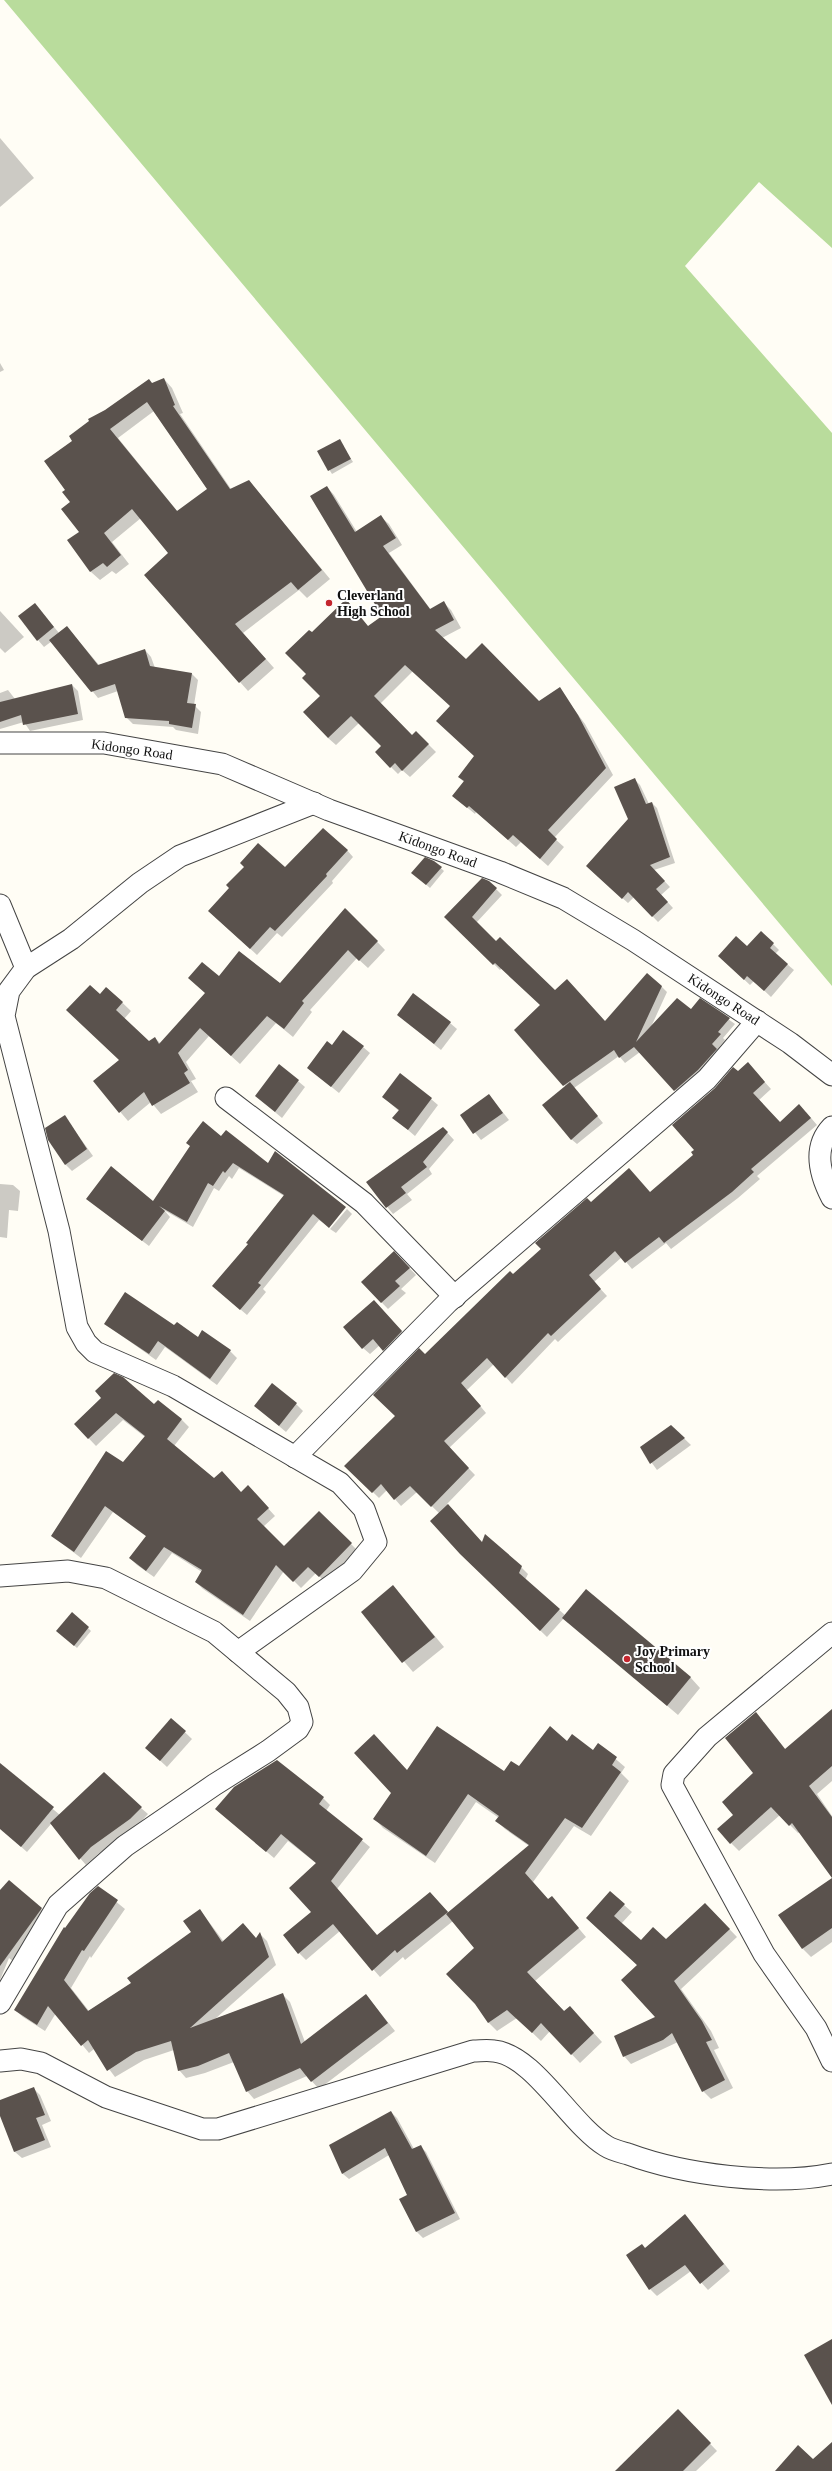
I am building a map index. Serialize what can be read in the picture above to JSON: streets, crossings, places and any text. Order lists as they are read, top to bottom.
{
  "streets": {
    "street": ["Kidongo Road"]
  },
  "places": ["Cleverland High School", "Joy Primary School"]
}
